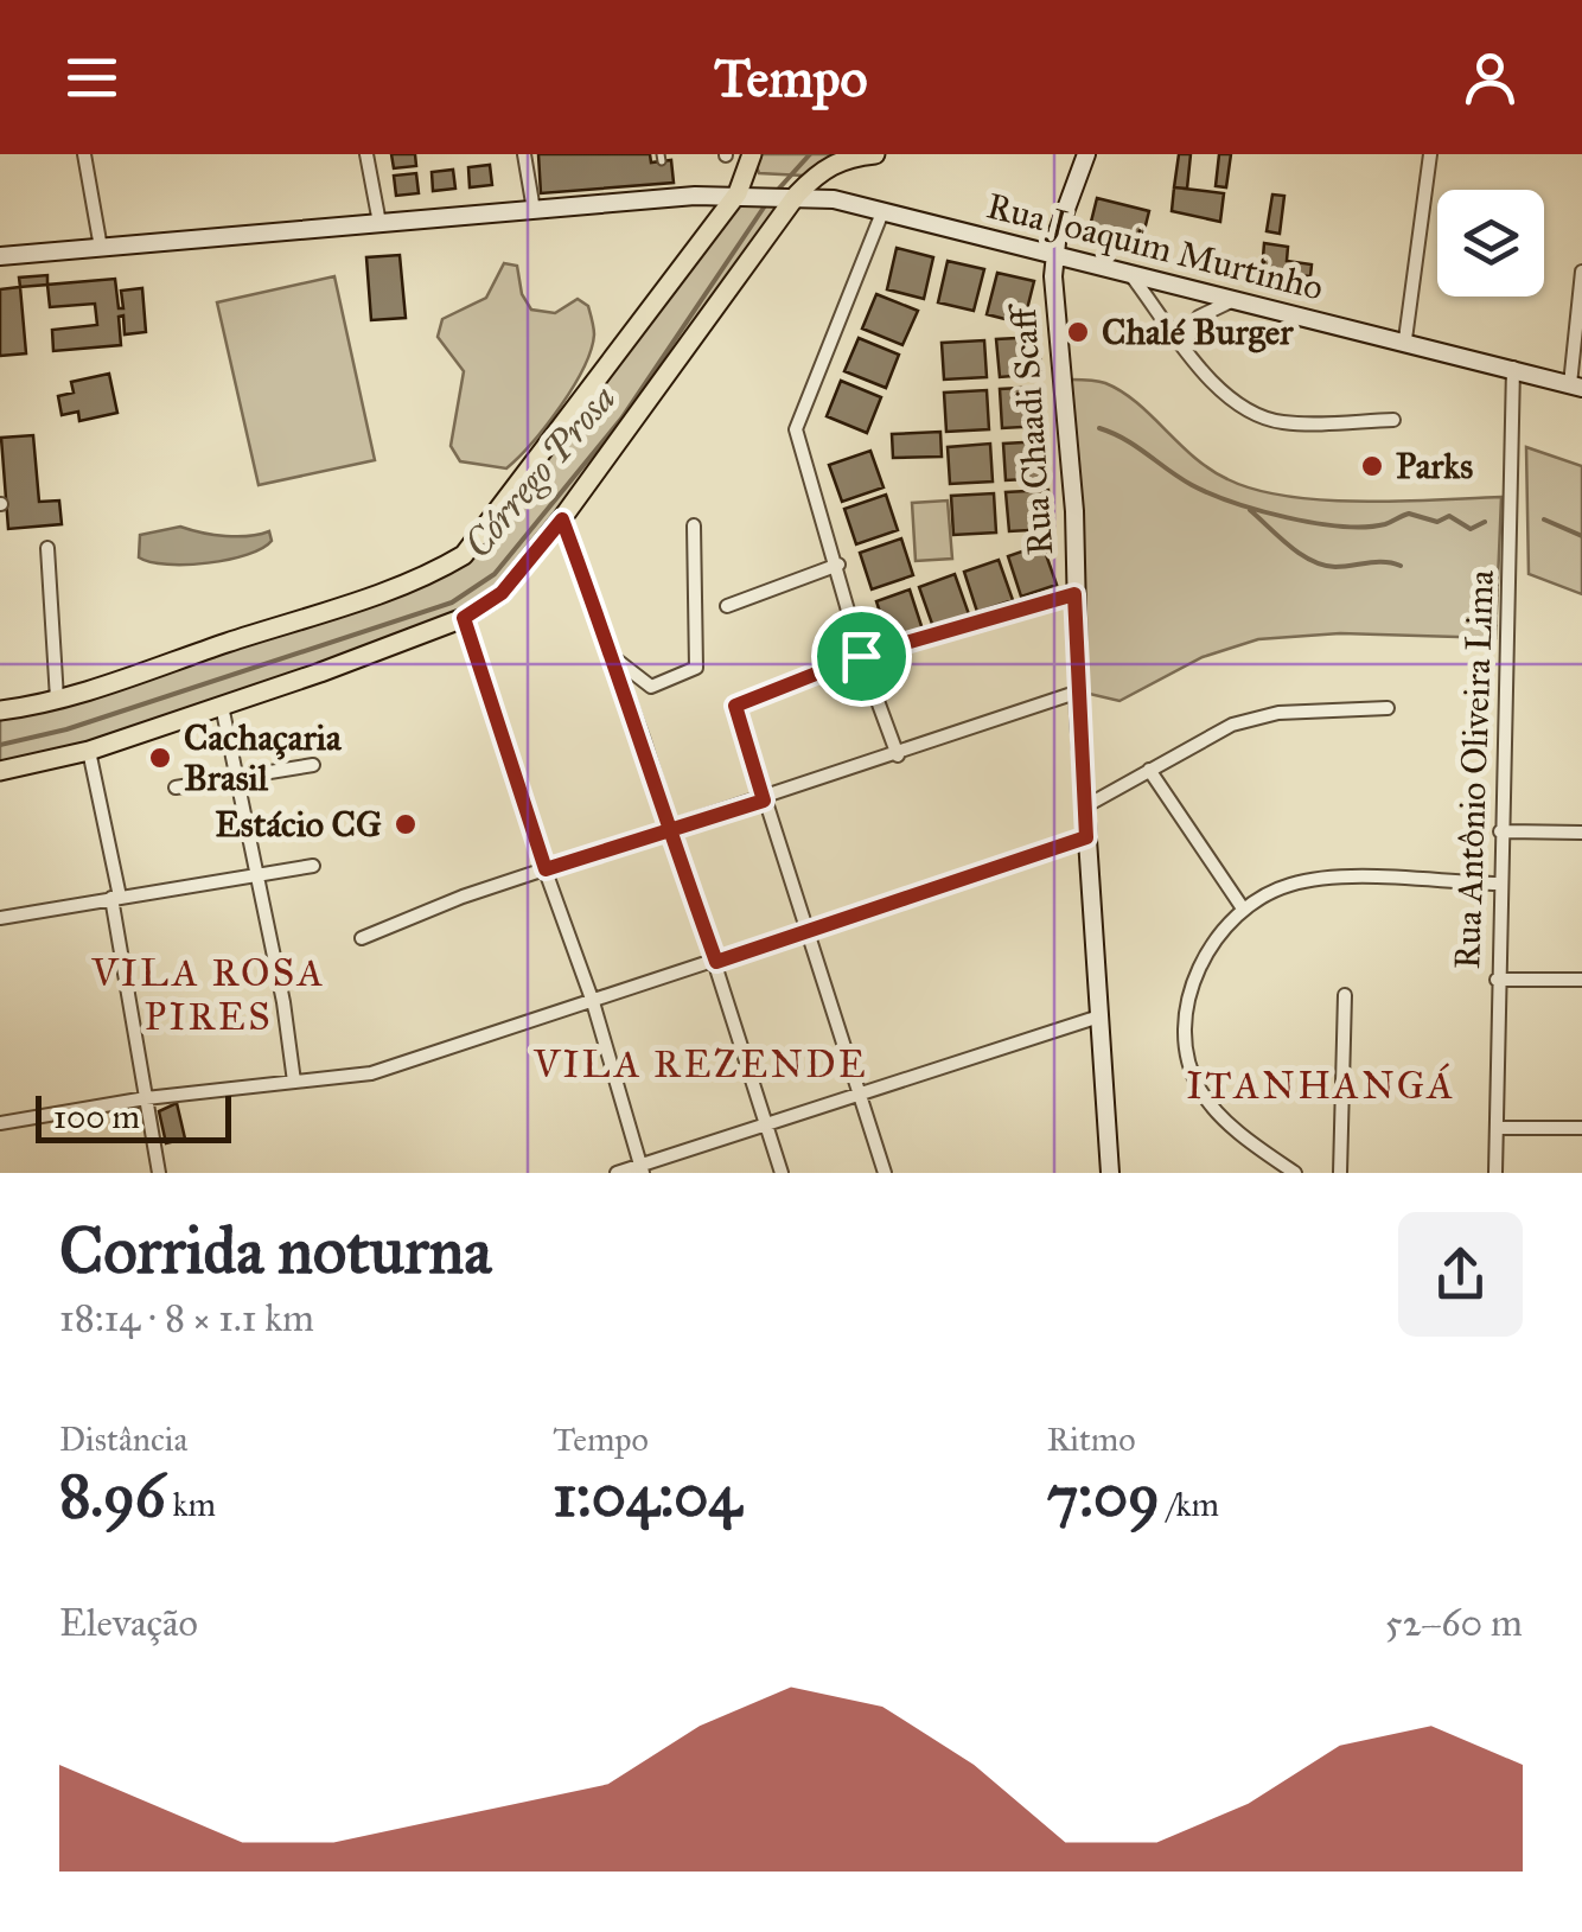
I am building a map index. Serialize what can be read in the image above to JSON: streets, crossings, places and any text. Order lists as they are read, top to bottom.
{
  "streets": {
    "street": ["Rua Joaquim Murtinho", "Rua Chaadi Scaff", "Rua Antônio Oliveira Lima"]
  },
  "crossings": [
    ["Rua Joaquim Murtinho", "Rua Chaadi Scaff"],
    ["Rua Joaquim Murtinho", "Rua Antônio Oliveira Lima"]
  ],
  "districts": ["VILA ROSA PIRES", "VILA REZENDE", "ITANHANGÁ"],
  "water": ["Córrego Prosa"],
  "places": [
    "Chalé Burger",
    "Parks",
    "Cachaçaria Brasil",
    "Estácio CG"
  ],
  "scale_bar": "100 m",
  "page": {
    "header": "Tempo",
    "scale": "100 m",
    "heading": ["Corrida noturna", "18:14 · 8 × 1.1 km"],
    "stats": [
      ["Distância", "8.96 km"],
      ["Tempo", "1:04:04"],
      ["Ritmo", "7:09 /km"]
    ],
    "chart": ["Elevação", "52–60 m"]
  }
}
